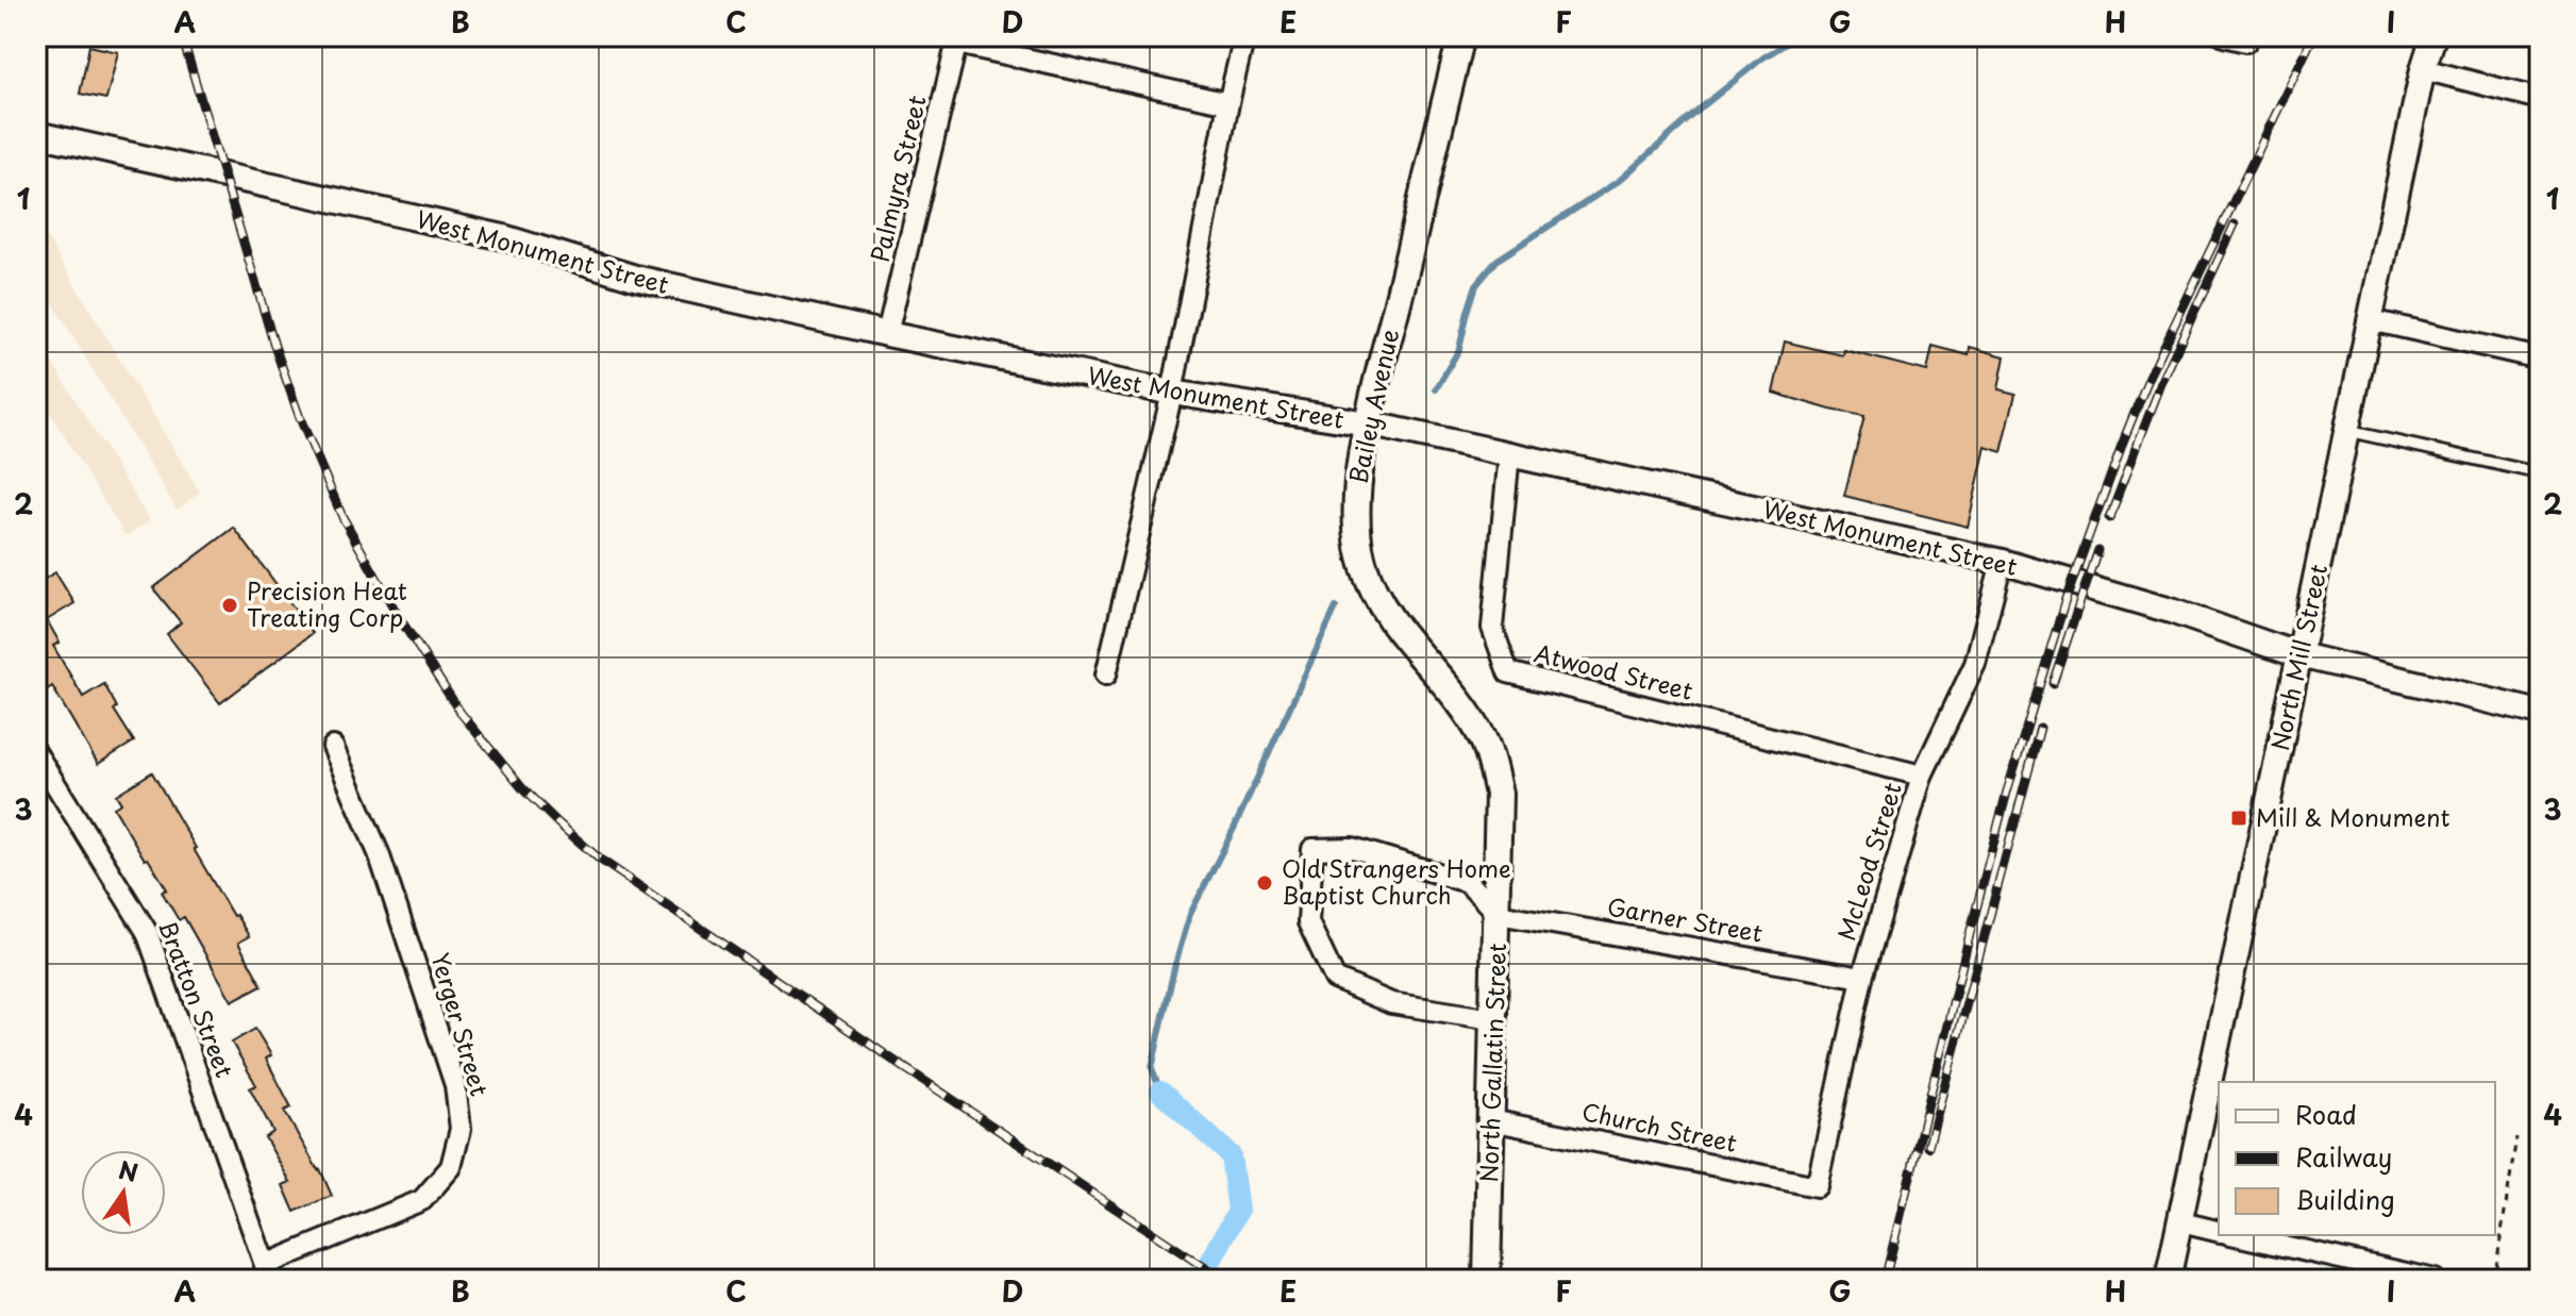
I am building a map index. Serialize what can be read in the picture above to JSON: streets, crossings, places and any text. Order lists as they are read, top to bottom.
{
  "streets": {
    "main road": ["Bailey Avenue", "North Gallatin Street"],
    "street": [
      "Palmyra Street",
      "West Monument Street",
      "North Mill Street",
      "Atwood Street",
      "McLeod Street",
      "Garner Street",
      "Bratton Street",
      "Yerger Street",
      "Church Street"
    ]
  },
  "crossings": [
    ["Palmyra Street", "West Monument Street"],
    ["West Monument Street", "Bailey Avenue"],
    ["West Monument Street", "North Mill Street"],
    ["West Monument Street", "Atwood Street"],
    ["West Monument Street", "McLeod Street"],
    ["Bailey Avenue", "North Gallatin Street"],
    ["Atwood Street", "McLeod Street"],
    ["McLeod Street", "Garner Street"],
    ["McLeod Street", "Church Street"],
    ["Garner Street", "North Gallatin Street"],
    ["Bratton Street", "Yerger Street"],
    ["North Gallatin Street", "Church Street"]
  ],
  "places": {
    "other": ["Precision Heat Treating Corp", "Old Strangers Home Baptist Church"],
    "transit": ["Mill & Monument"]
  },
  "legend": ["Road", "Railway", "Building"],
  "north": "top",
  "grid": {
    "columns": [
      "A",
      "B",
      "C",
      "D",
      "E",
      "F",
      "G",
      "H",
      "I"
    ],
    "rows": [
      "1",
      "2",
      "3",
      "4"
    ]
  }
}
